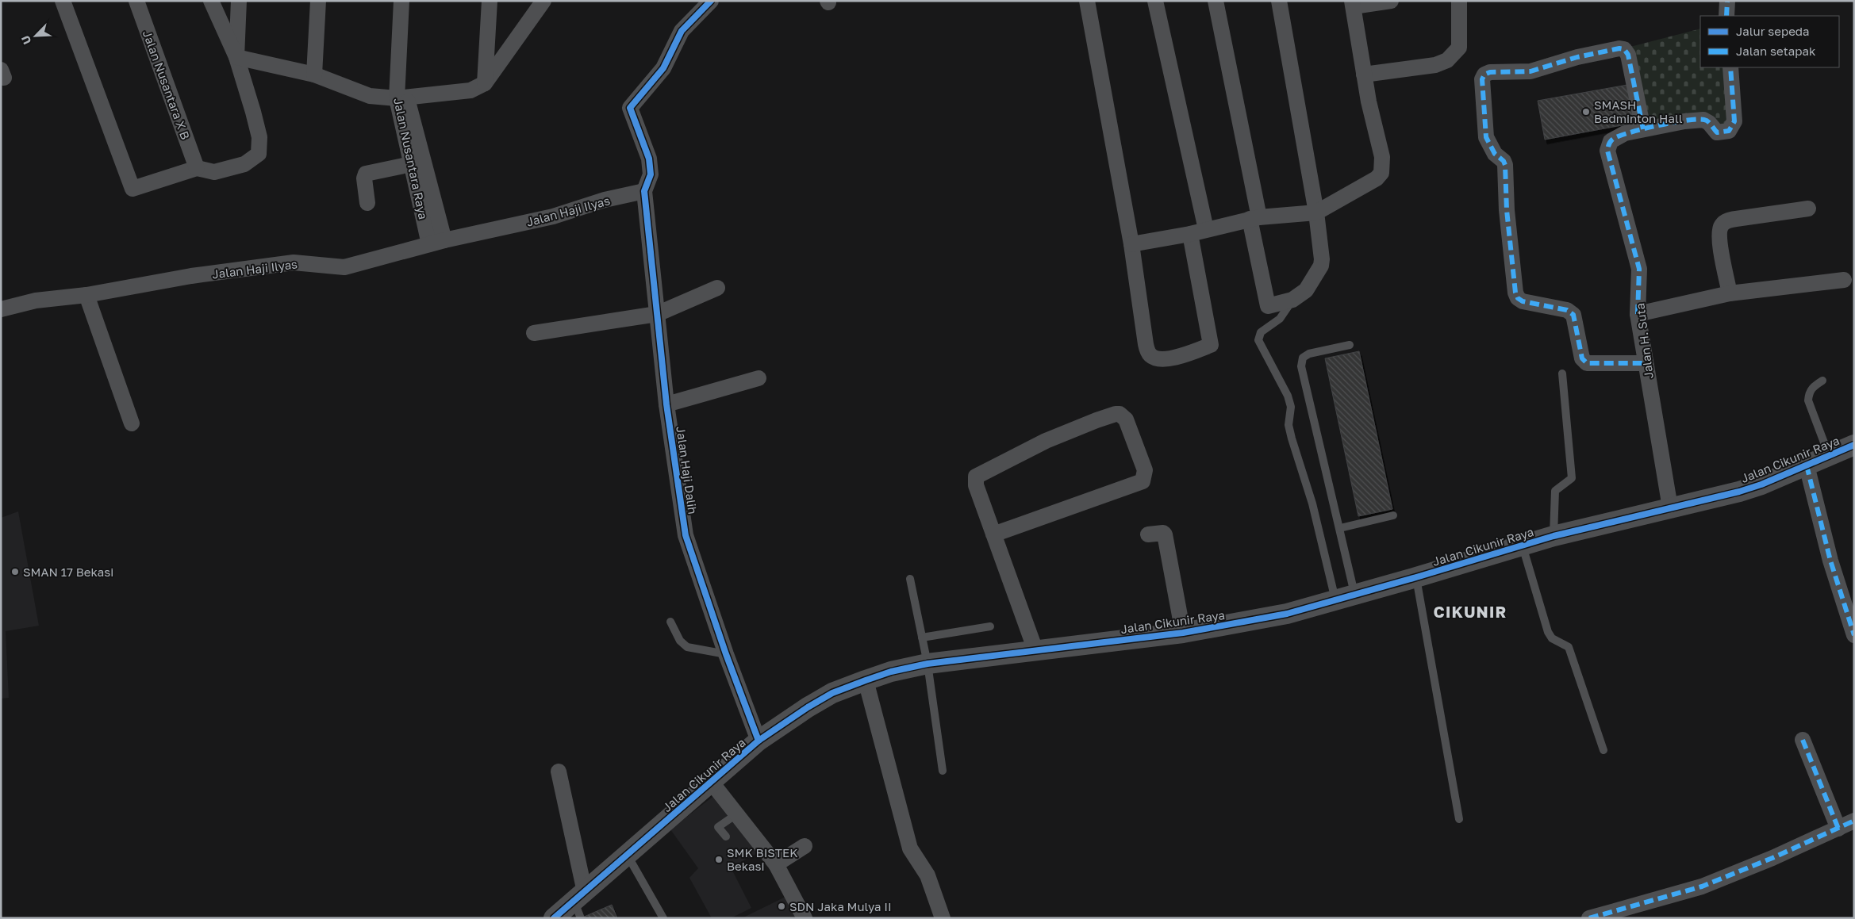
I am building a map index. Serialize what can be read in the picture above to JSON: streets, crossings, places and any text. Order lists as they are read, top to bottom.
{
  "streets": {
    "street": [
      "Jalan Nusantara X B",
      "Jalan Nusantara Raya",
      "Jalan Haji Ilyas",
      "Jalan H. Suta",
      "Jalan Cikunir Raya",
      "Jalan Haji Dalih"
    ]
  },
  "crossings": [
    ["Jalan Nusantara Raya", "Jalan Haji Ilyas"],
    ["Jalan Haji Ilyas", "Jalan Haji Dalih"],
    ["Jalan H. Suta", "Jalan Cikunir Raya"],
    ["Jalan Cikunir Raya", "Jalan Haji Dalih"]
  ],
  "districts": ["CIKUNIR"],
  "places": [
    "SMASH Badminton Hall",
    "SMAN 17 Bekasi",
    "SMK BISTEK Bekasi",
    "SDN Jaka Mulya II"
  ],
  "legend": ["Jalur sepeda", "Jalan setapak"],
  "north": "bottom left"
}
